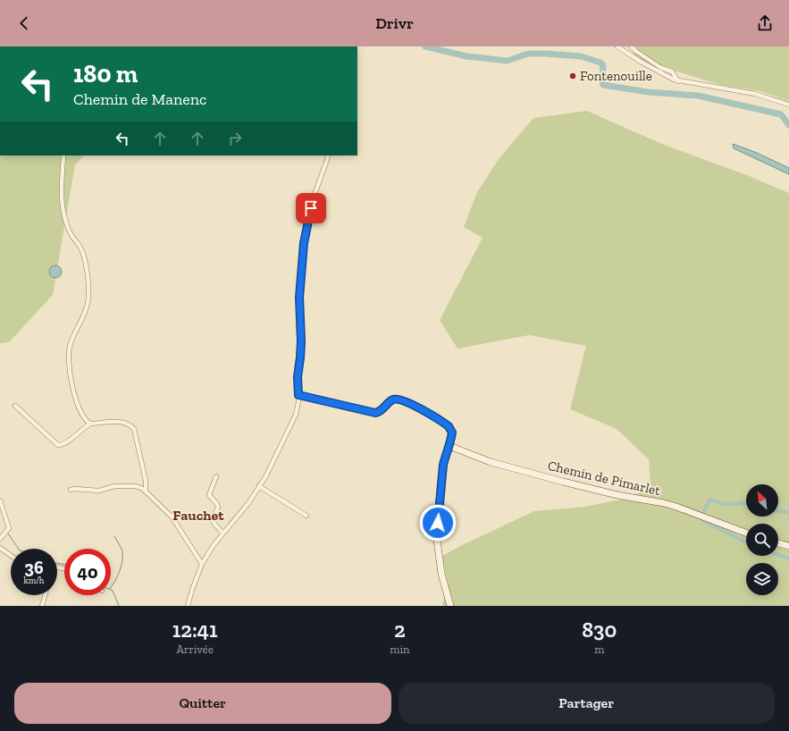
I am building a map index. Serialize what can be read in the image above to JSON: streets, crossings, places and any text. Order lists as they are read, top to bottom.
{
  "streets": {
    "street": ["Chemin de Pimarlet"]
  },
  "districts": ["Fauchet"],
  "places": ["Fontenouille"],
  "north": "top left",
  "page": {
    "header": "Drivr",
    "turn": ["180 m", "Chemin de Manenc"],
    "speed": "36 km/h",
    "limit": "40",
    "eta": [
      "12:41",
      "Arrivée",
      "2",
      "min",
      "830",
      "m"
    ],
    "buttons": ["Quitter", "Partager"]
  }
}
